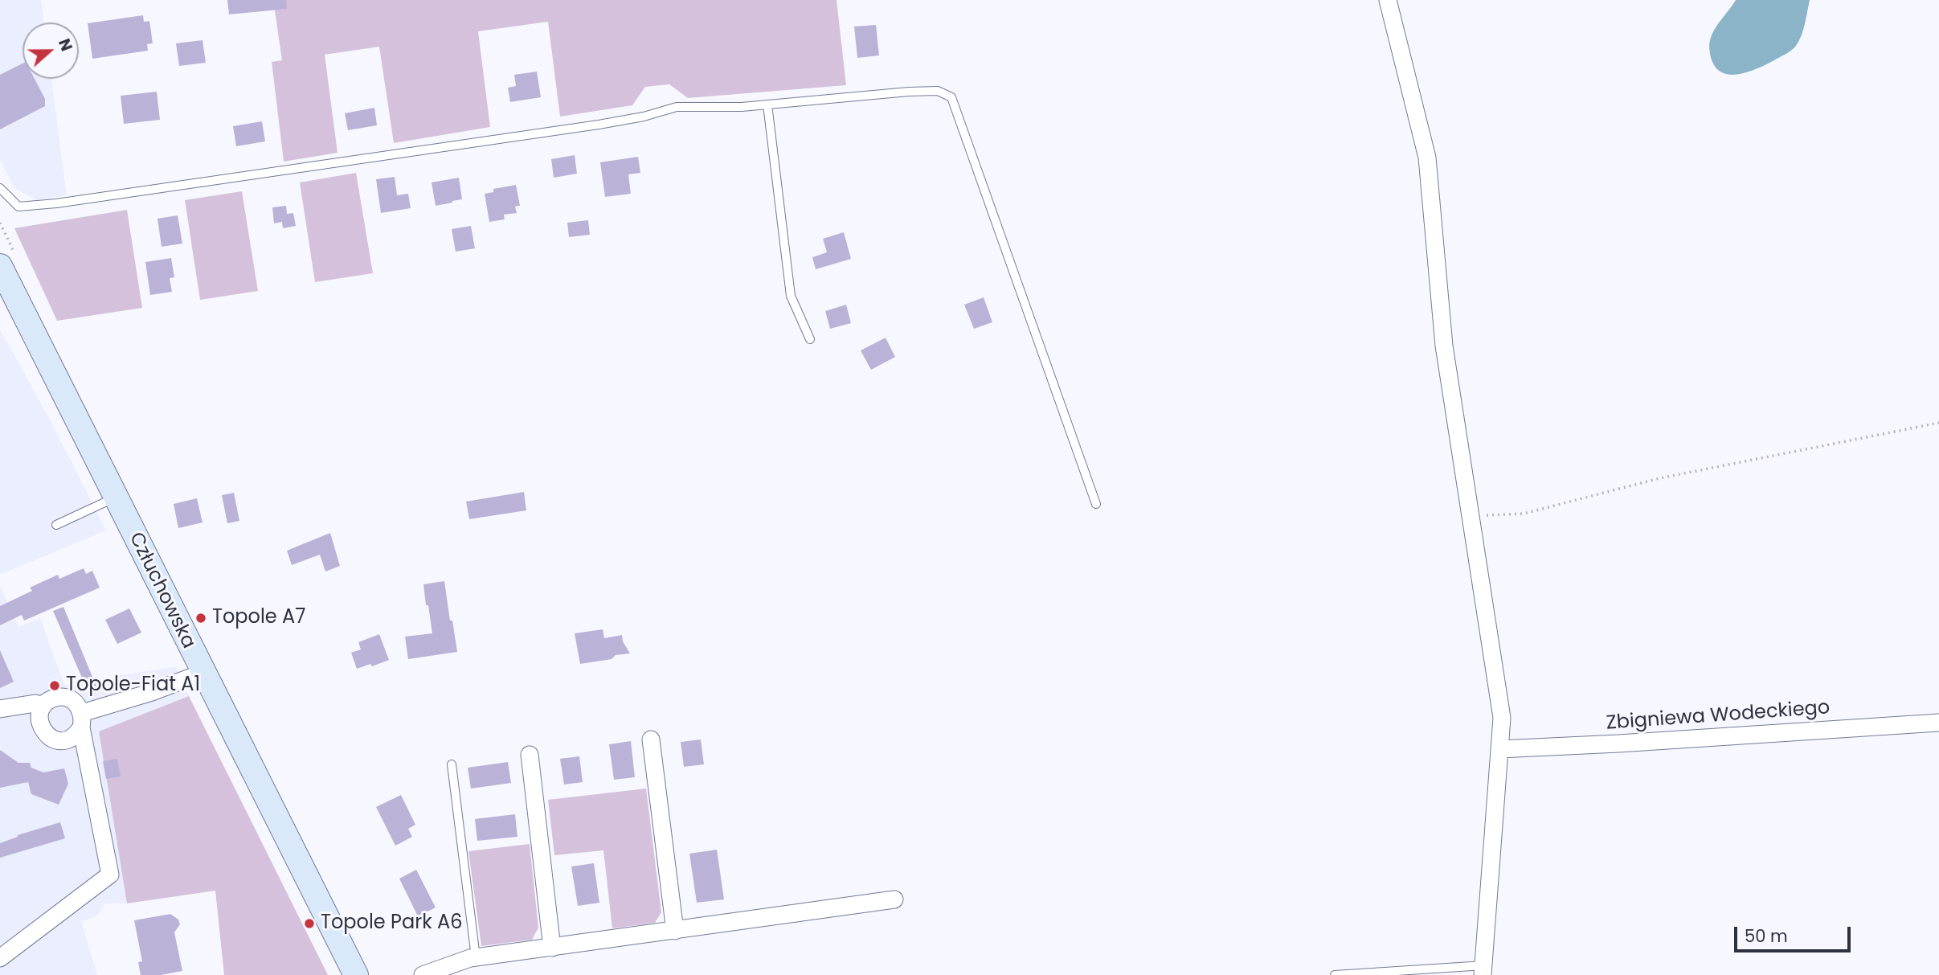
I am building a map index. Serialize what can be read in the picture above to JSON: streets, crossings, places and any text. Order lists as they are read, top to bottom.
{
  "streets": {
    "main road": ["Człuchowska"],
    "street": ["Zbigniewa Wodeckiego"]
  },
  "places": ["Topole A7", "Topole-Fiat A1", "Topole Park A6"],
  "scale_bar": "50 m",
  "north": "right"
}
